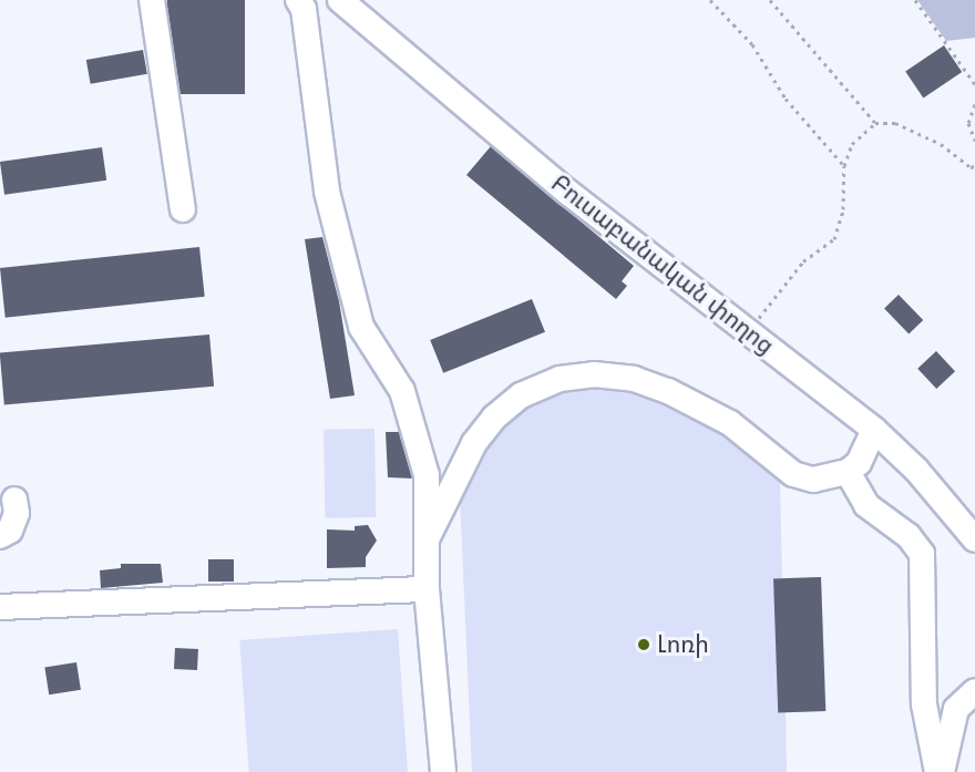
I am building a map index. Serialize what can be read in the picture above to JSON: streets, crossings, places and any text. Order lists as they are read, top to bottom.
{
  "streets": {
    "street": ["Բուսաբանական փողոց"]
  },
  "places": ["Լոռի"]
}
